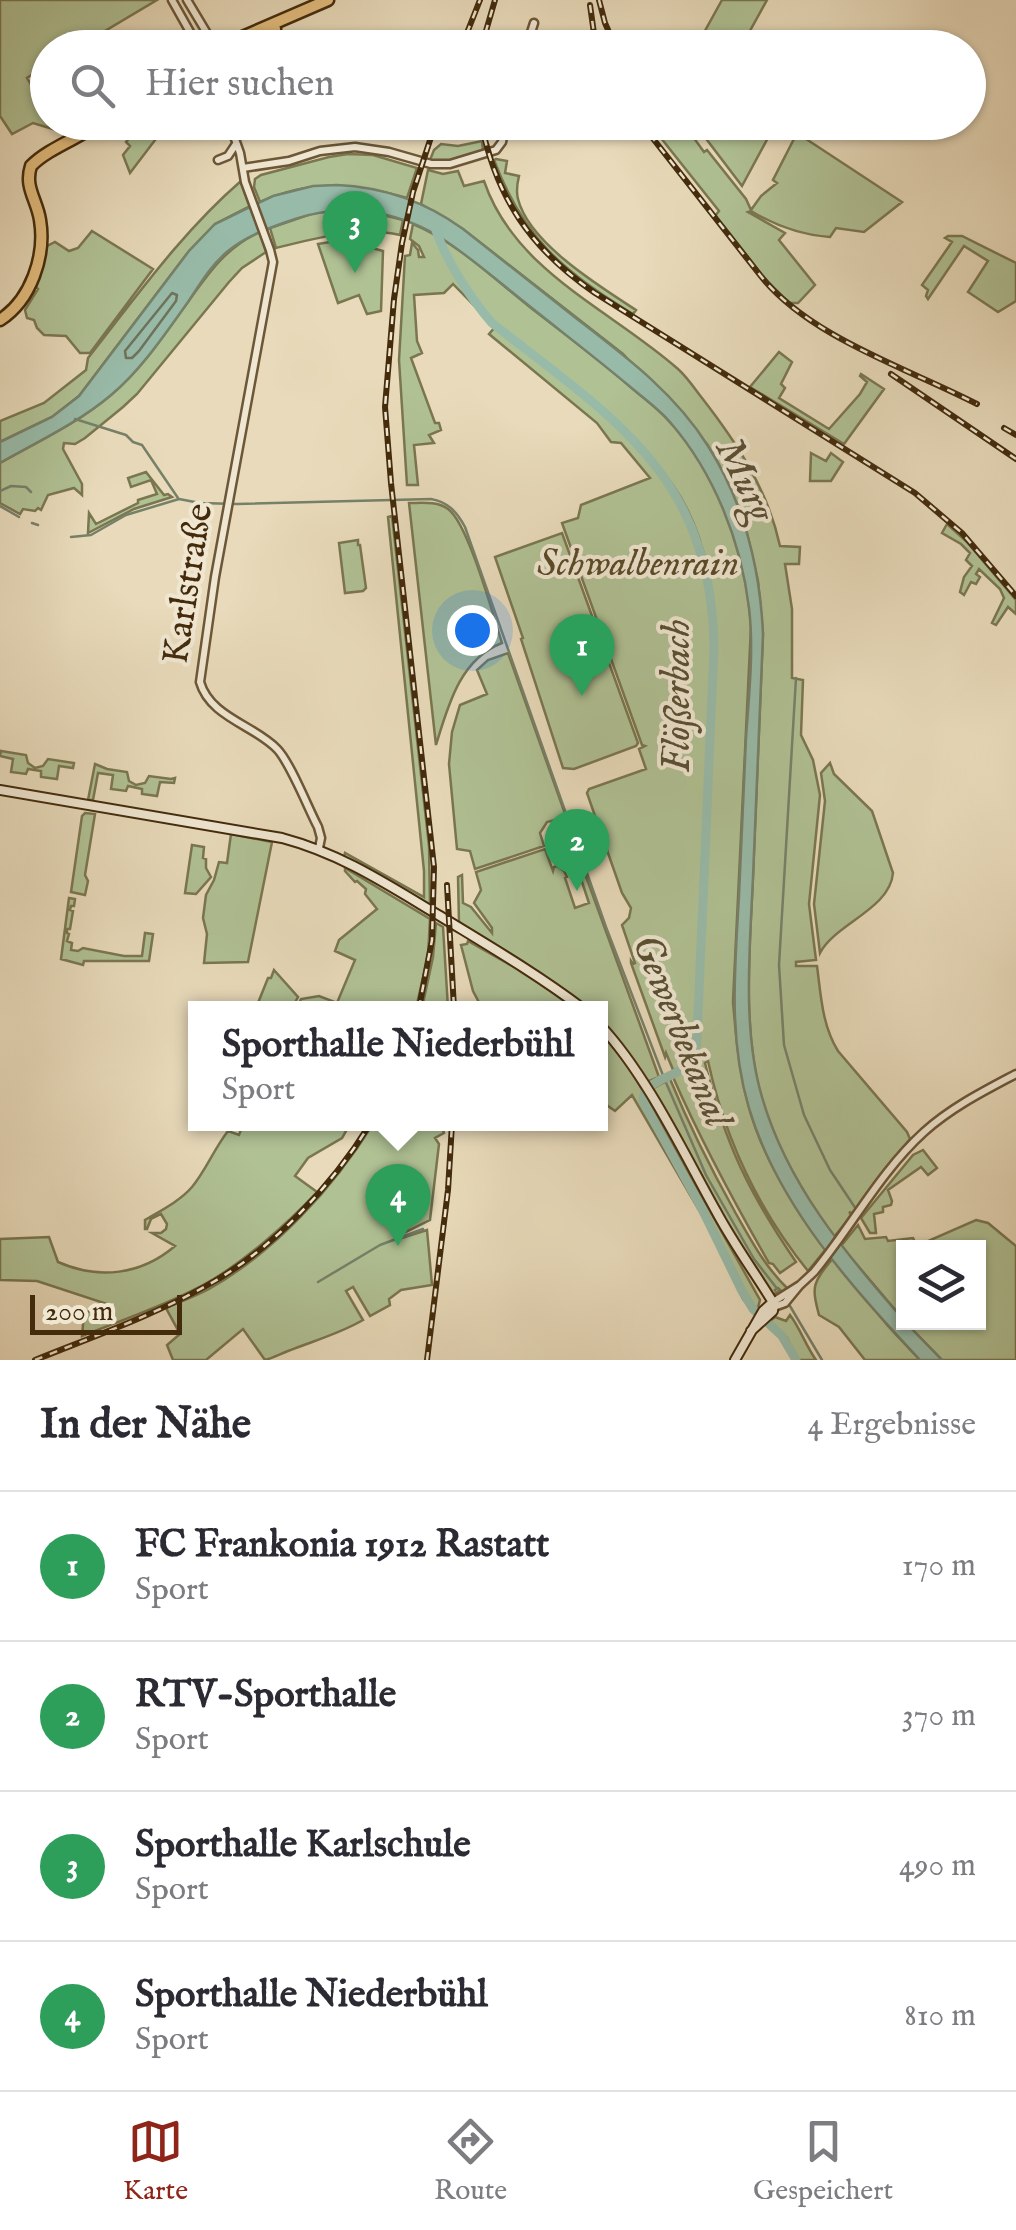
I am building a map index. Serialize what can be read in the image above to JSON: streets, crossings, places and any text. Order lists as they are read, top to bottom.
{
  "streets": {
    "street": ["Karlstraße"]
  },
  "water": ["Murg", "Flößerbach", "Gewerbekanal"],
  "parks": ["Schwalbenrain"],
  "scale_bar": "200 m",
  "page": {
    "search": "Hier suchen",
    "pins": [
      "3",
      "1",
      "2",
      "4"
    ],
    "popup": ["Sporthalle Niederbühl", "Sport"],
    "scale": "200 m",
    "heading": ["In der Nähe", "4 Ergebnisse"],
    "list": [
      {
        "mark": "1",
        "name": "FC Frankonia 1912 Rastatt",
        "note": "Sport",
        "value": "170 m"
      },
      {
        "mark": "2",
        "name": "RTV-Sporthalle",
        "note": "Sport",
        "value": "370 m"
      },
      {
        "mark": "3",
        "name": "Sporthalle Karlschule",
        "note": "Sport",
        "value": "490 m"
      },
      {
        "mark": "4",
        "name": "Sporthalle Niederbühl",
        "note": "Sport",
        "value": "810 m"
      }
    ],
    "nav": ["Karte", "Route", "Gespeichert"]
  }
}
